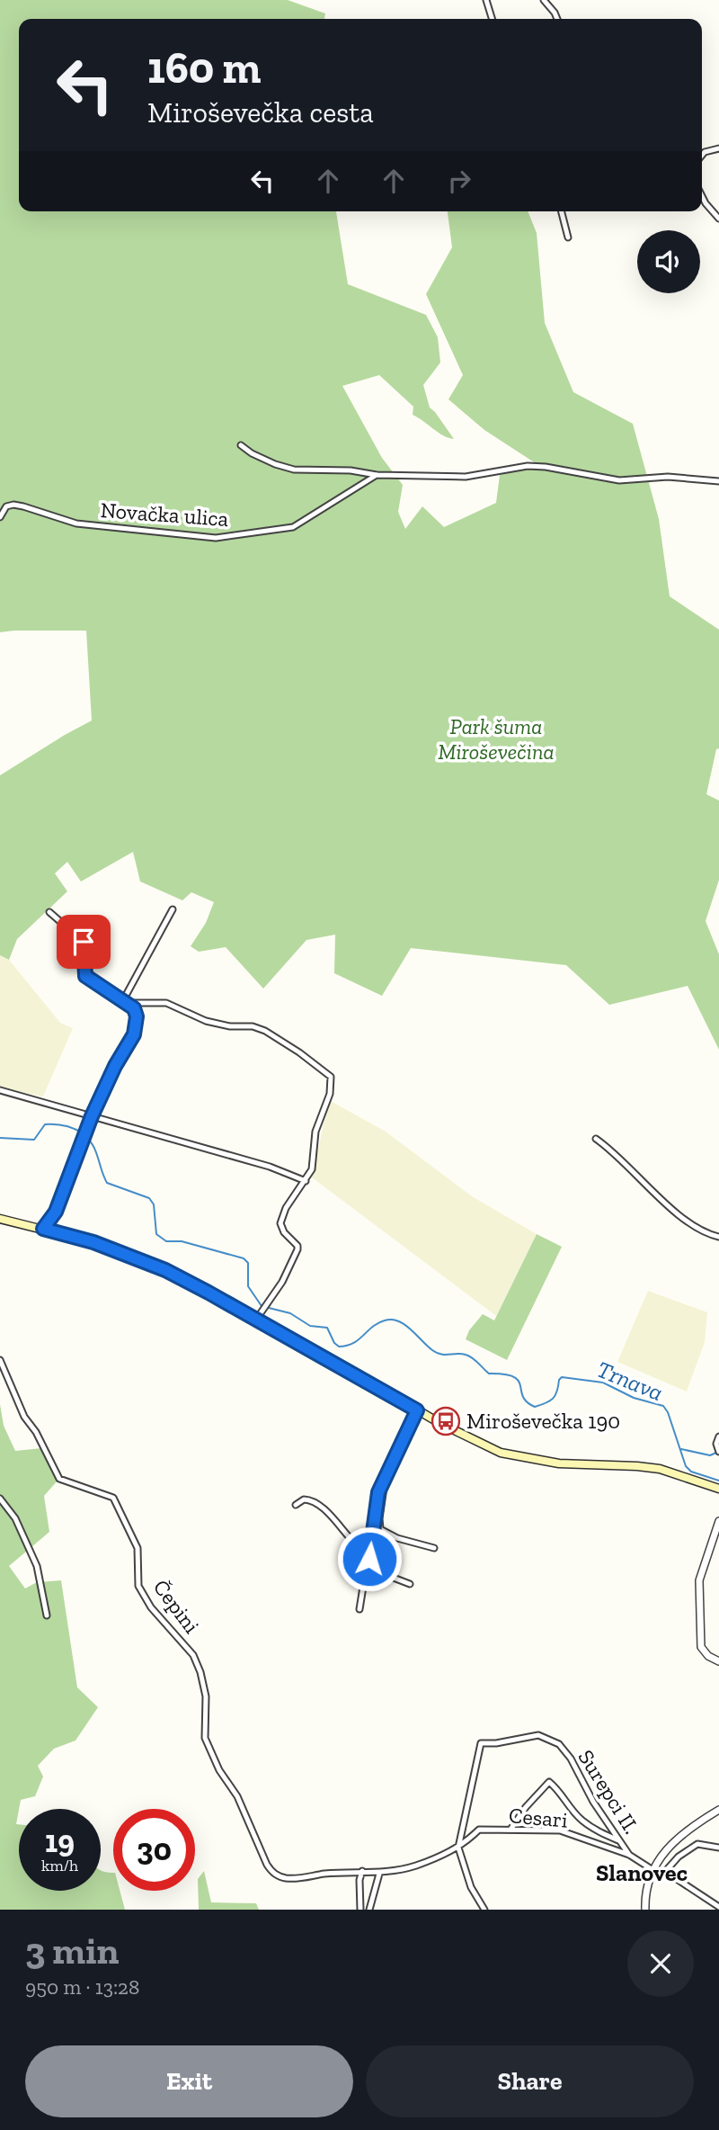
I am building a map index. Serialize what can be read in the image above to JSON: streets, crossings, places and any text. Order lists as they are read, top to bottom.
{
  "streets": {
    "street": [
      "Novačka ulica",
      "Čepini",
      "Surepci II.",
      "Cesari"
    ]
  },
  "crossings": [
    ["Čepini", "Cesari"],
    ["Surepci II.", "Cesari"]
  ],
  "districts": ["Slanovec"],
  "water": ["Trnava"],
  "parks": ["Park šuma Miroševečina"],
  "places": {
    "bus stop": ["Miroševečka 190"]
  },
  "page": {
    "turn": ["160 m", "Miroševečka cesta"],
    "speed": "19 km/h",
    "limit": "30",
    "heading": ["3 min", "950 m · 13:28"],
    "buttons": ["Exit", "Share"]
  }
}
